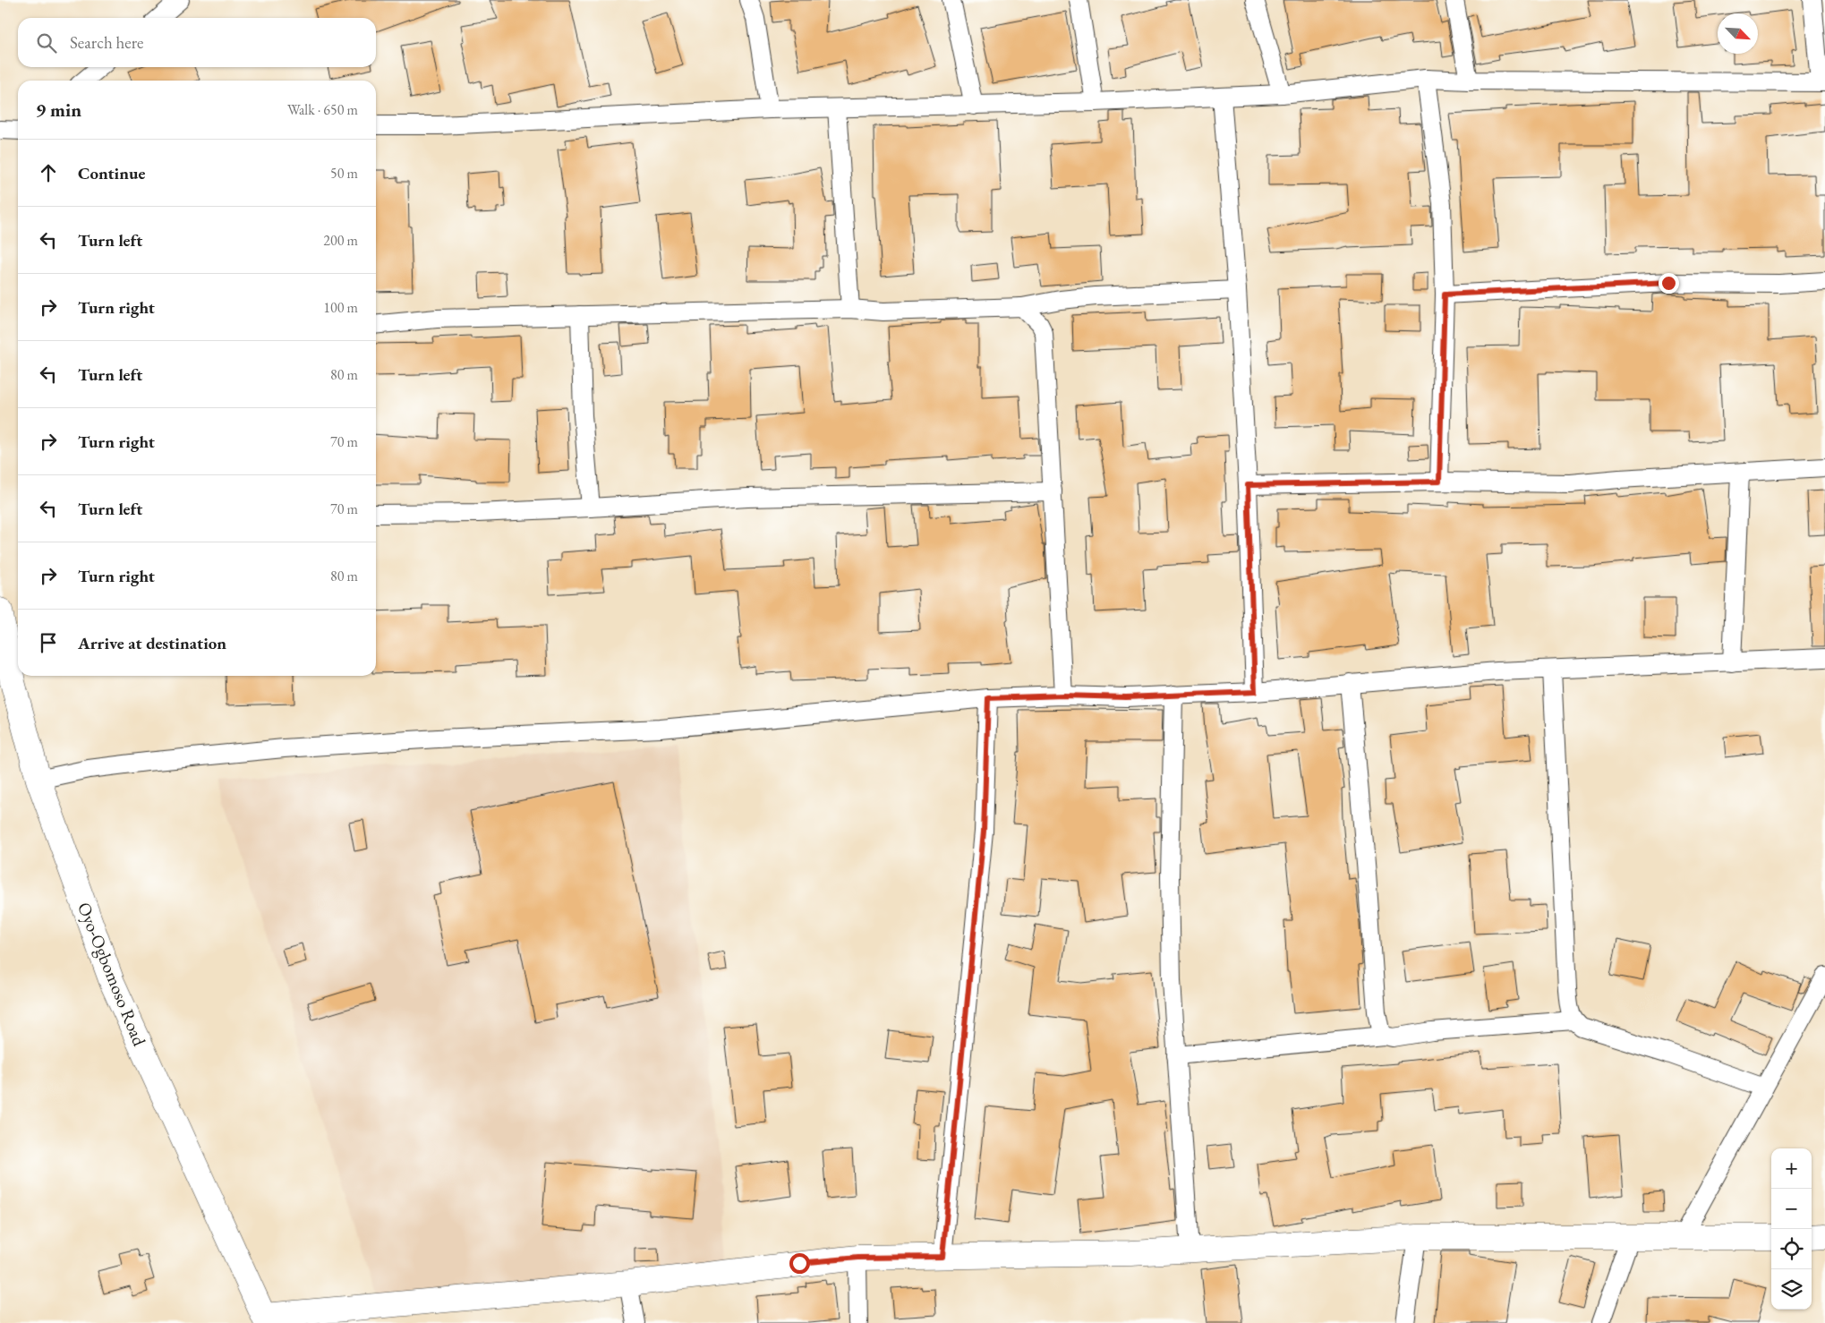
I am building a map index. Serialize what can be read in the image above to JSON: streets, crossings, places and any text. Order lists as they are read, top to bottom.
{
  "streets": {
    "main road": ["Oyo-Ogbomoso Road"]
  },
  "north": "bottom right",
  "page": {
    "search": "Search here",
    "heading": ["9 min", "Walk · 650 m"],
    "list": [
      ["Continue", "50 m"],
      ["Turn left", "200 m"],
      ["Turn right", "100 m"],
      ["Turn left", "80 m"],
      ["Turn right", "70 m"],
      ["Turn left", "70 m"],
      ["Turn right", "80 m"],
      "Arrive at destination"
    ],
    "map_buttons": ["+", "−"]
  }
}
